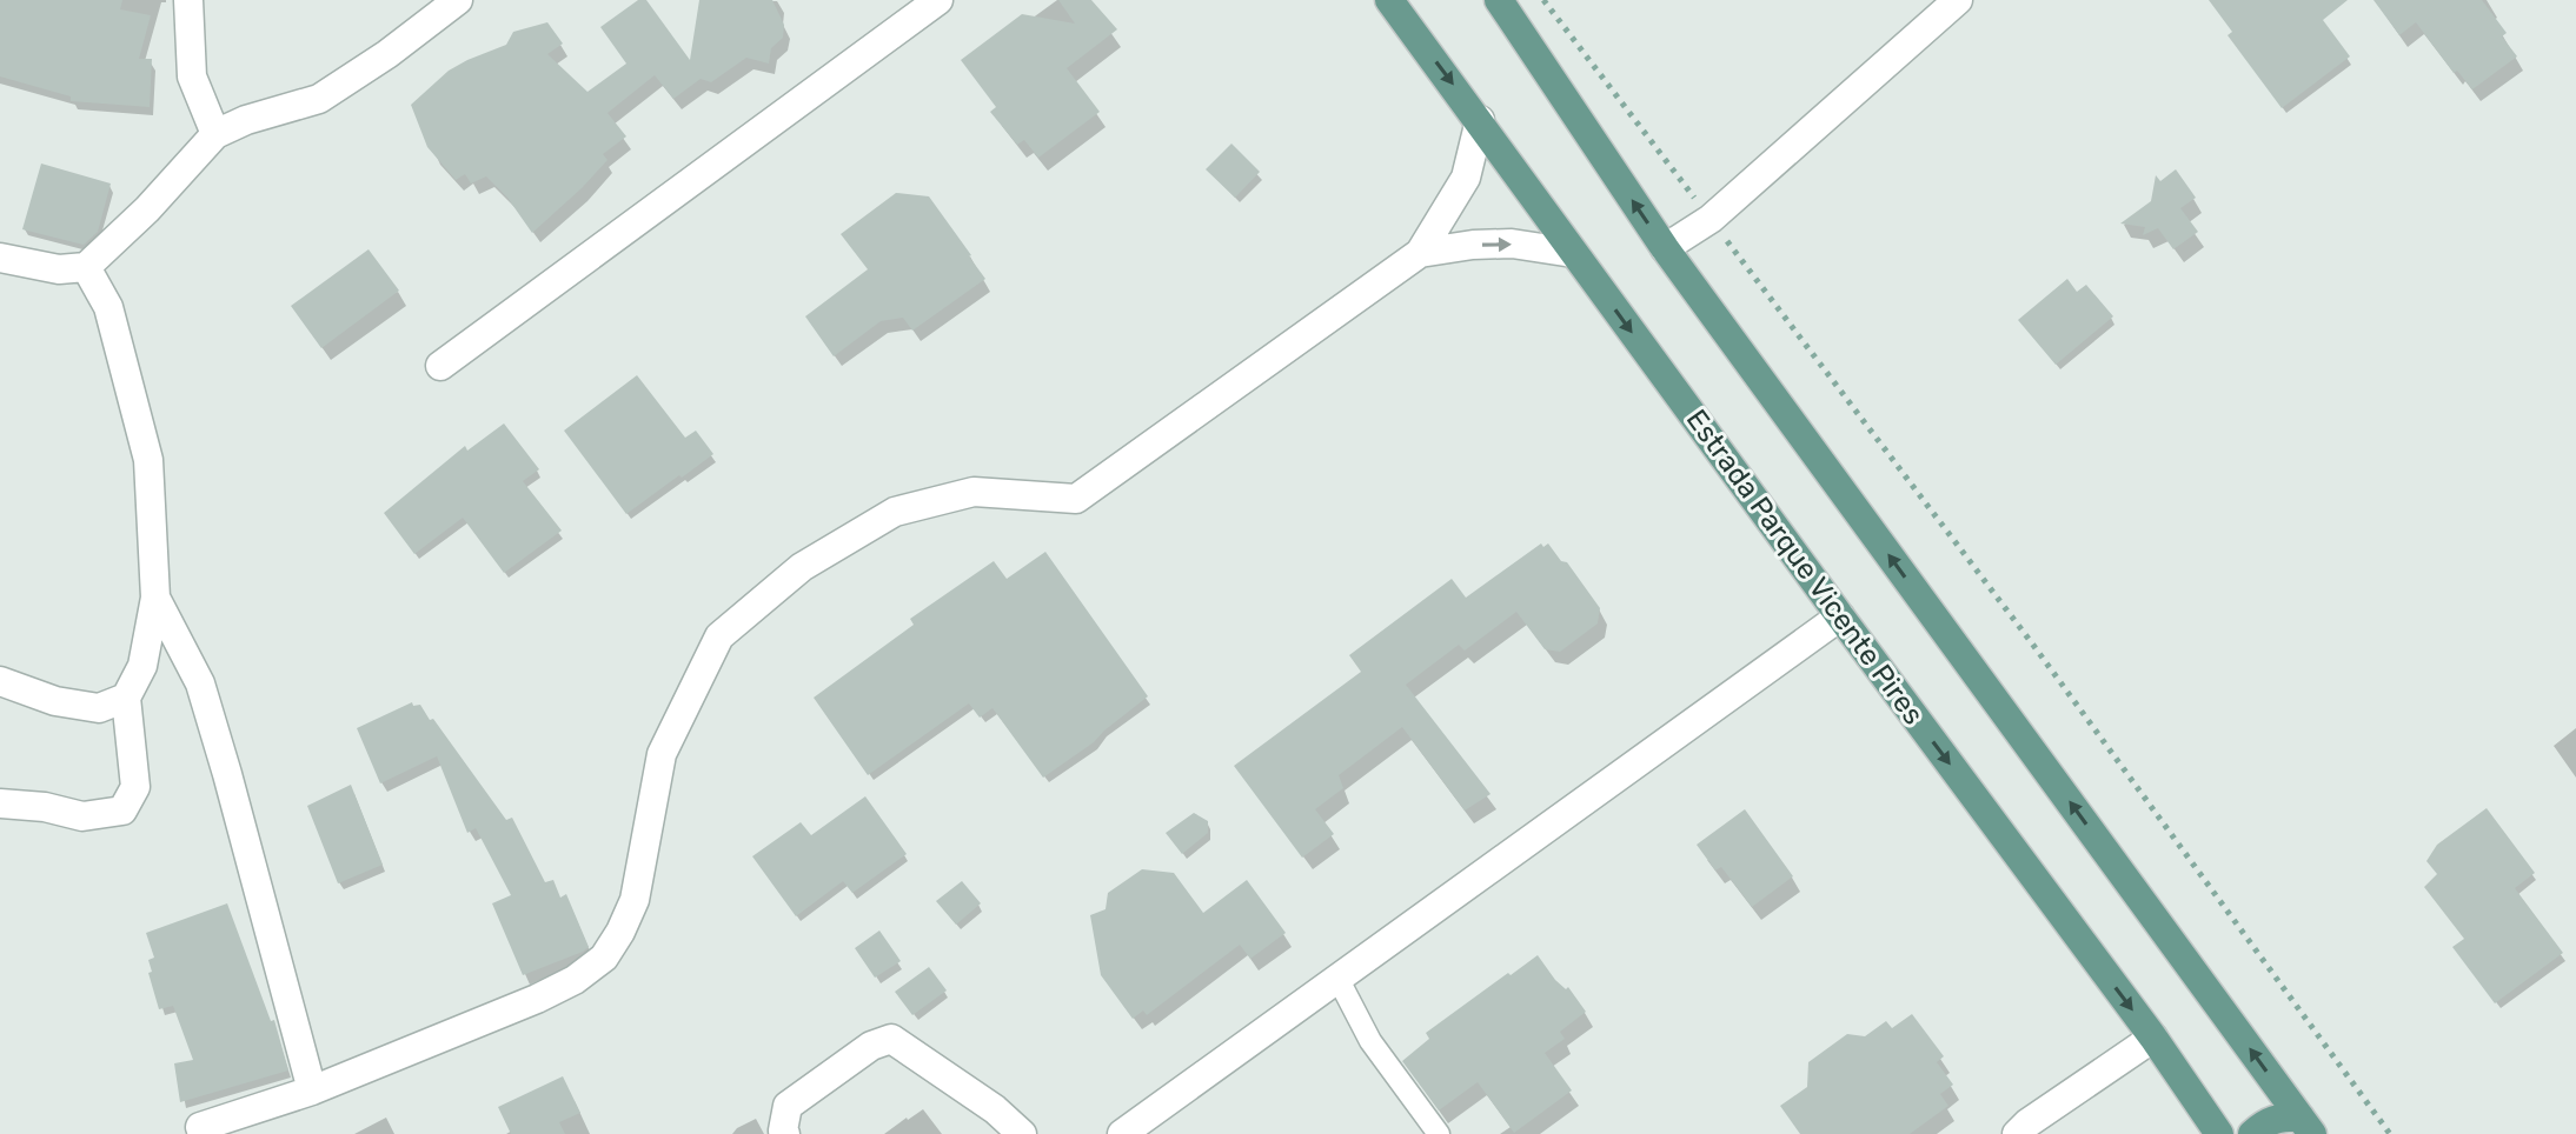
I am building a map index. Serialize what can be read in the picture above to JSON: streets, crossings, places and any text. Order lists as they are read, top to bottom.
{
  "streets": {
    "main road": ["Estrada Parque Vicente Pires"]
  }
}
